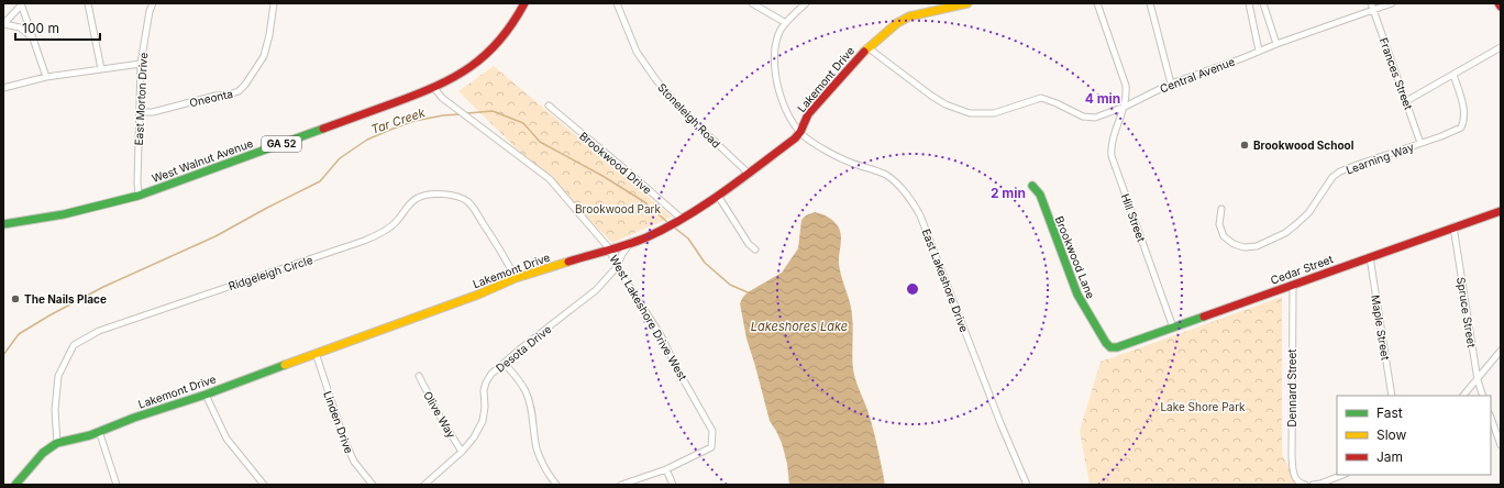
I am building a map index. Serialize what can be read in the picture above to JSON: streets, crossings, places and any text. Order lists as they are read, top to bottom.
{
  "streets": {
    "street": [
      "Frances Street",
      "Central Avenue",
      "Lakemont Drive",
      "Oneonta",
      "East Morton Drive",
      "Stoneleigh Road",
      "GA 52",
      "Learning Way",
      "West Walnut Avenue",
      "Brookwood Drive",
      "Hill Street",
      "Brookwood Lane",
      "Cedar Street",
      "Ridgeleigh Circle",
      "East Lakeshore Drive",
      "Spruce Street",
      "West Lakeshore Drive West",
      "Maple Street",
      "Desota Drive",
      "Dennard Street",
      "Olive Way",
      "Linden Drive"
    ]
  },
  "crossings": [
    ["Frances Street", "Central Avenue"],
    ["Frances Street", "Learning Way"],
    ["Central Avenue", "Lakemont Drive"],
    ["Central Avenue", "Hill Street"],
    ["Lakemont Drive", "Stoneleigh Road"],
    ["Lakemont Drive", "Brookwood Drive"],
    ["Lakemont Drive", "Ridgeleigh Circle"],
    ["Lakemont Drive", "East Lakeshore Drive"],
    ["Lakemont Drive", "West Lakeshore Drive West"],
    ["Lakemont Drive", "Desota Drive"],
    ["Lakemont Drive", "Linden Drive"],
    ["Oneonta", "East Morton Drive"],
    ["East Morton Drive", "West Walnut Avenue"],
    ["West Walnut Avenue", "West Lakeshore Drive West"],
    ["Hill Street", "Cedar Street"],
    ["Brookwood Lane", "Cedar Street"],
    ["Cedar Street", "Spruce Street"],
    ["Cedar Street", "Maple Street"],
    ["Cedar Street", "Dennard Street"],
    ["West Lakeshore Drive West", "Desota Drive"],
    ["Desota Drive", "Olive Way"]
  ],
  "water": ["Tar Creek", "Lakeshores Lake"],
  "parks": ["Brookwood Park", "Lake Shore Park"],
  "places": ["Brookwood School", "The Nails Place"],
  "legend": ["Fast", "Slow", "Jam"],
  "scale_bar": "100 m",
  "rings": ["4 min", "2 min"]
}
